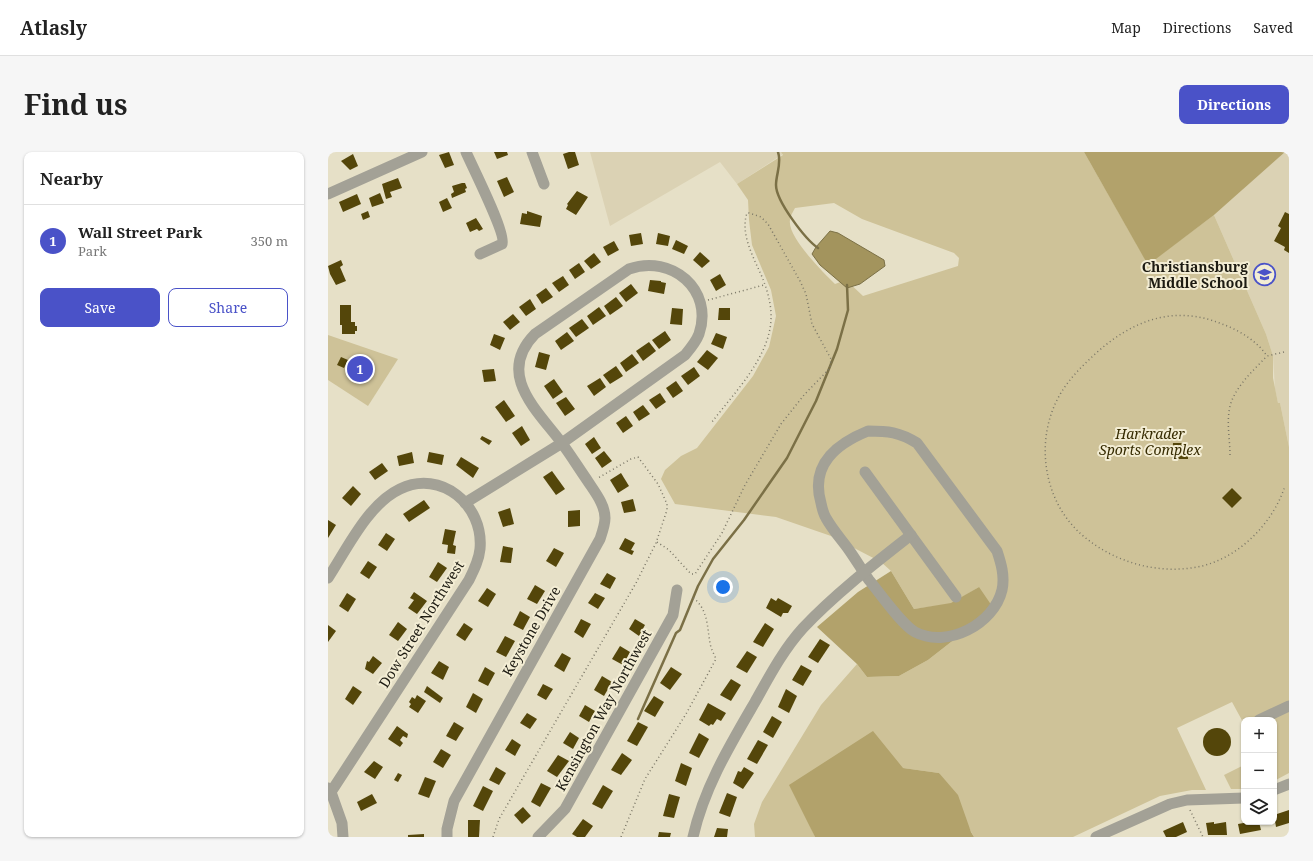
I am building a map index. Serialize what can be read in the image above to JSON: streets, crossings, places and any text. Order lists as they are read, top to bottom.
{
  "streets": {
    "street": ["Dow Street Northwest", "Keystone Drive", "Kensington Way Northwest"]
  },
  "parks": ["Harkrader Sports Complex"],
  "places": {
    "school or university": ["Christiansburg Middle School"]
  },
  "page": {
    "header": "Atlasly",
    "nav": ["Map", "Directions", "Saved"],
    "title": "Find us",
    "buttons": [
      "Directions",
      ["Save", "Share"]
    ],
    "heading": "Nearby",
    "list": [
      {
        "mark": "1",
        "name": "Wall Street Park",
        "note": "Park",
        "value": "350 m"
      }
    ],
    "pins": "1",
    "map_buttons": ["+", "−"]
  }
}
